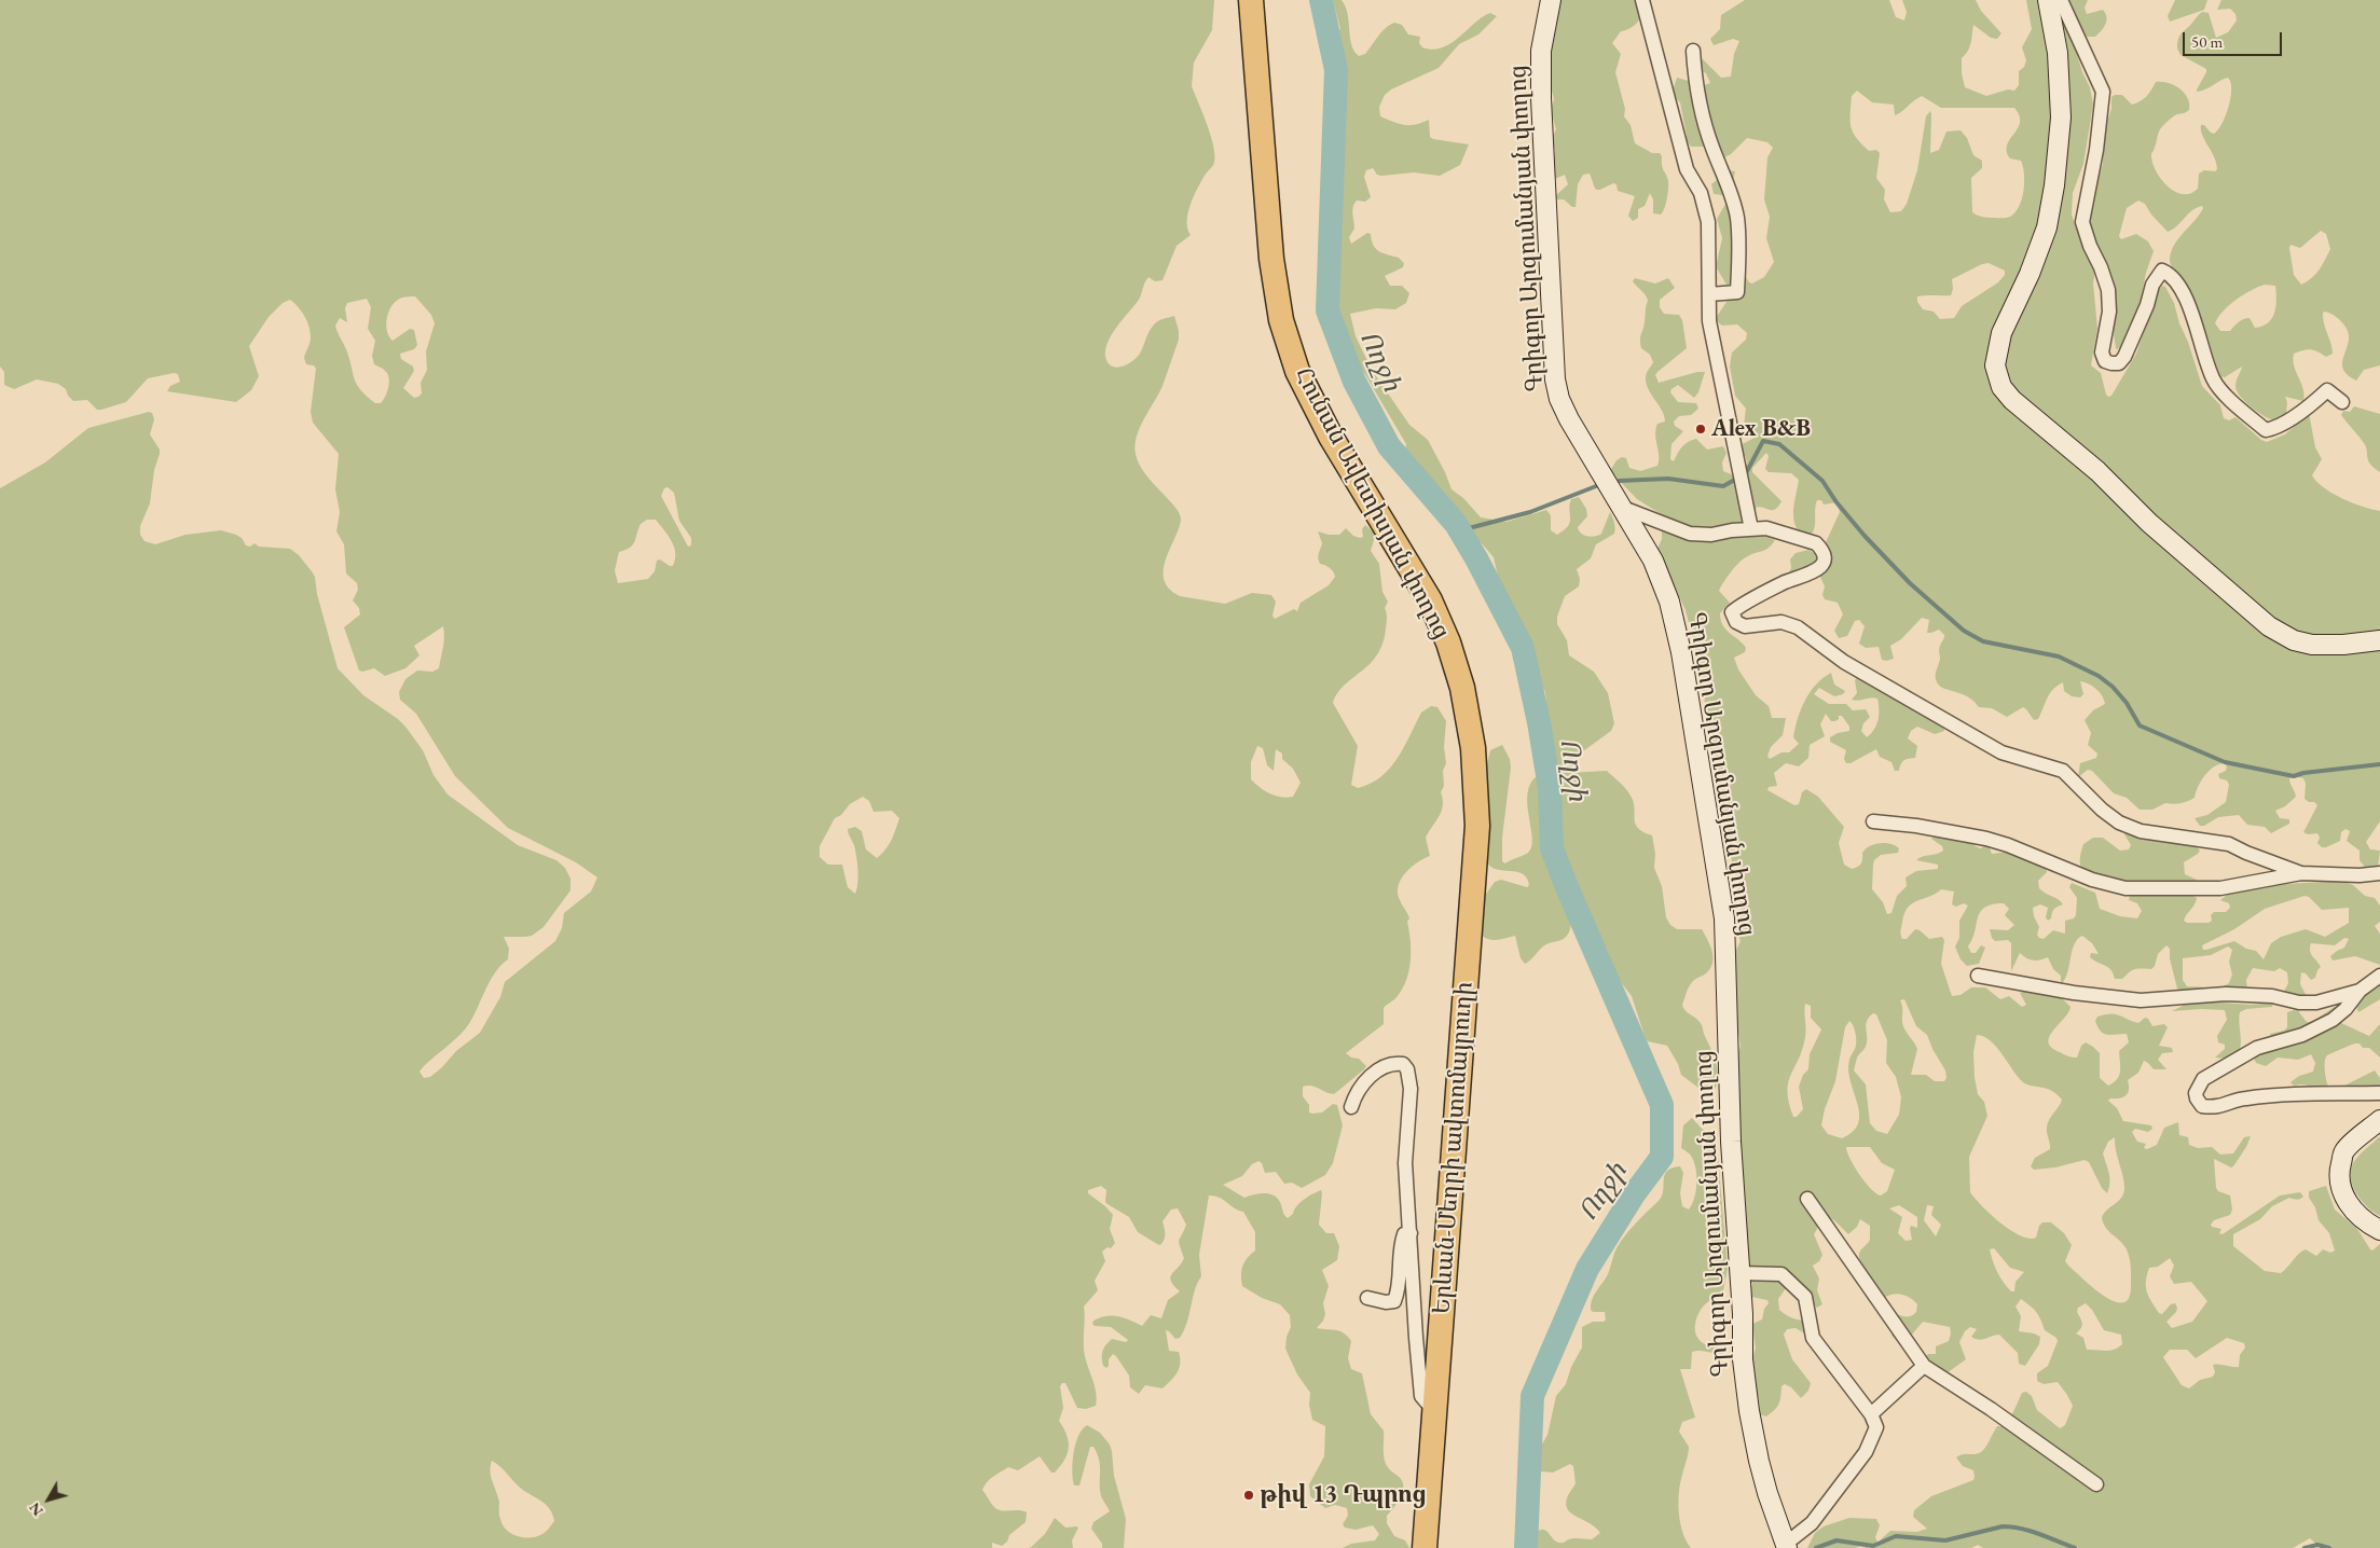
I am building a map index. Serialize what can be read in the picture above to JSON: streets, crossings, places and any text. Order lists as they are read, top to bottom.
{
  "streets": {
    "highway": ["Հունան Ավետիսյան փողոց", "Երևան-Մեղրի ավտոմայրուղի"],
    "street": ["Գրիգոր Արզումանյան փողոց"]
  },
  "crossings": [
    ["Հունան Ավետիսյան փողոց", "Երևան-Մեղրի ավտոմայրուղի"]
  ],
  "water": ["Ողջի"],
  "places": ["Alex B&B", "թիվ 13 Դպրոց"],
  "scale_bar": "50 m",
  "north": "bottom left"
}
